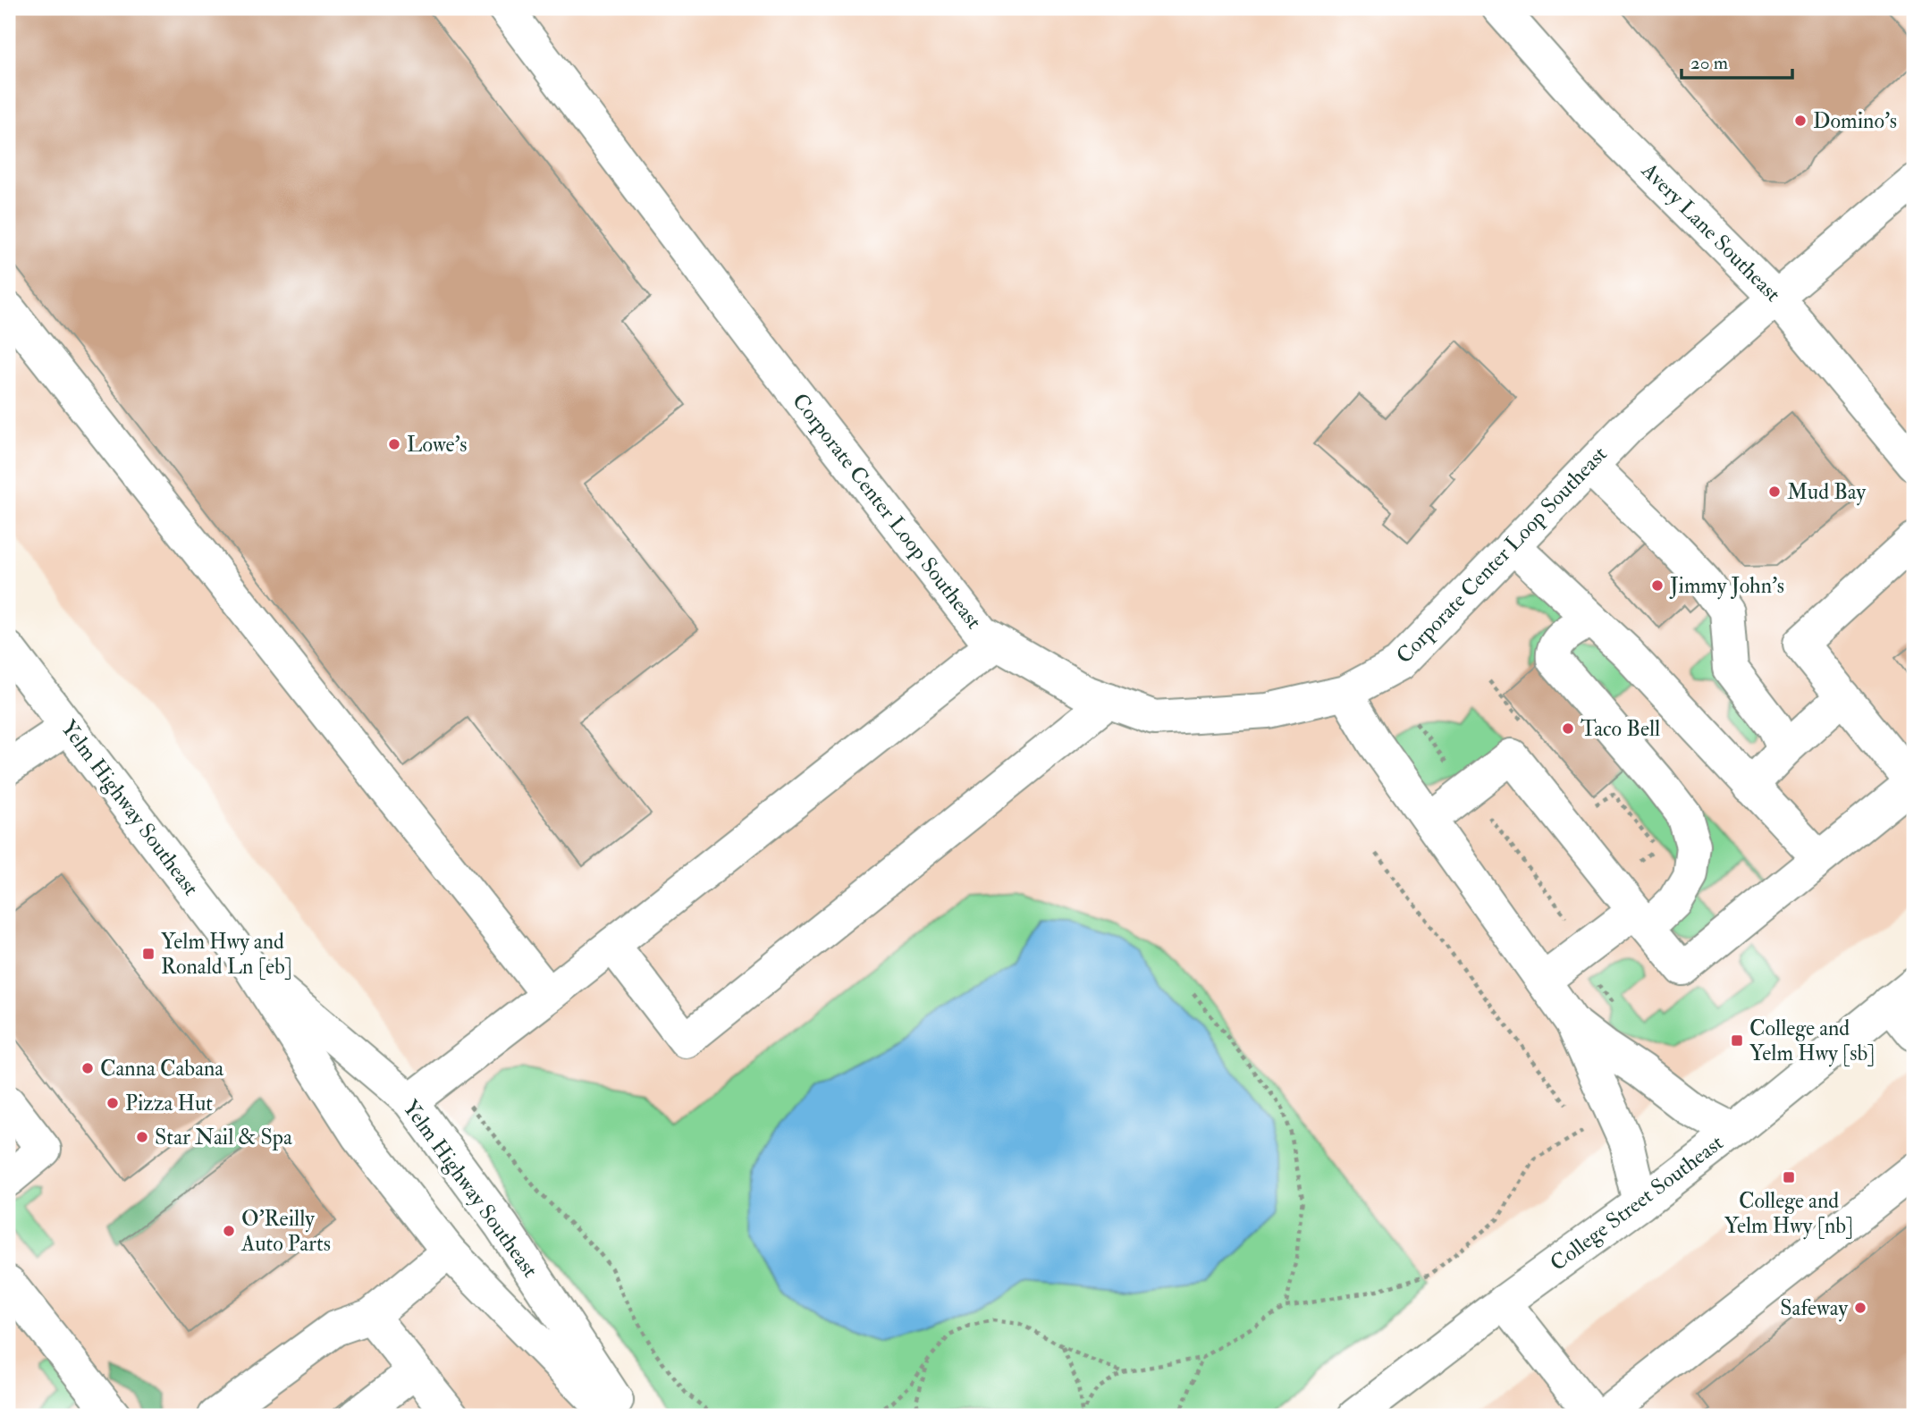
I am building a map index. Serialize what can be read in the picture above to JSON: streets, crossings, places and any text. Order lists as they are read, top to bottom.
{
  "streets": {
    "main road": [
      "Avery Lane Southeast",
      "Corporate Center Loop Southeast",
      "Yelm Highway Southeast",
      "College Street Southeast"
    ]
  },
  "crossings": [
    ["Avery Lane Southeast", "Corporate Center Loop Southeast"]
  ],
  "places": {
    "other": [
      "Domino's",
      "Lowe's",
      "Mud Bay",
      "Jimmy John's",
      "Taco Bell",
      "Canna Cabana",
      "Pizza Hut",
      "Star Nail & Spa",
      "O'Reilly Auto Parts",
      "Safeway"
    ],
    "transit": ["Yelm Hwy and Ronald Ln [eb]", "College and Yelm Hwy [sb]", "College and Yelm Hwy [nb]"]
  },
  "scale_bar": "20 m"
}
